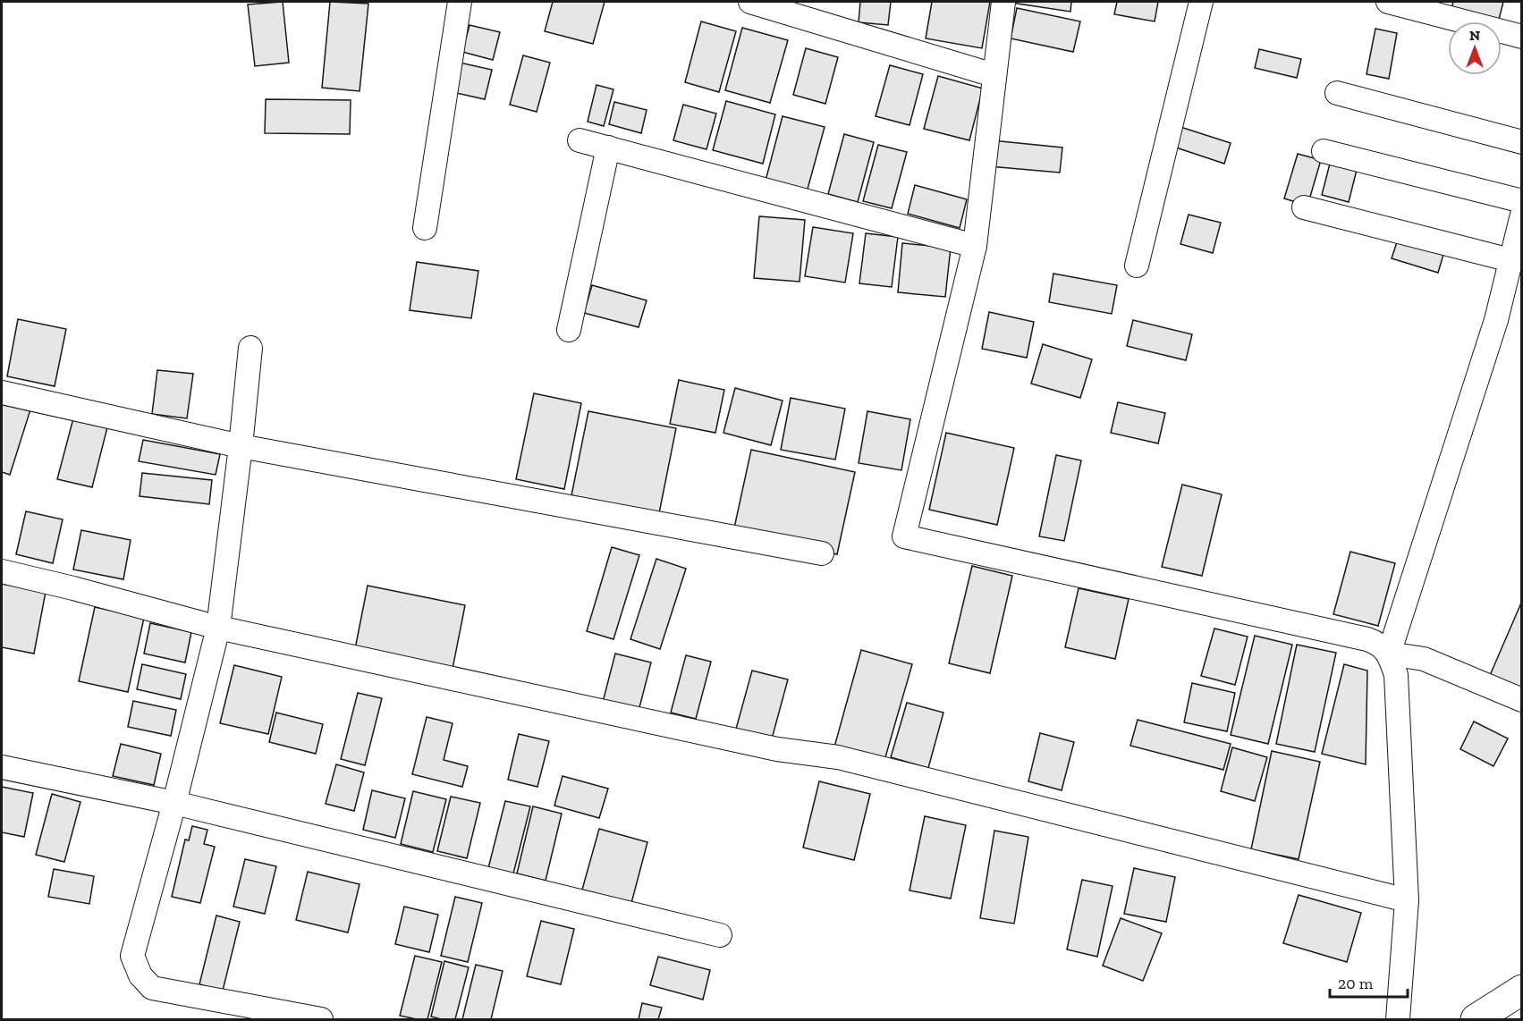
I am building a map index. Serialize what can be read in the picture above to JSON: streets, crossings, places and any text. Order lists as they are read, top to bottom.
{
  "scale_bar": "20 m",
  "north": "top"
}
